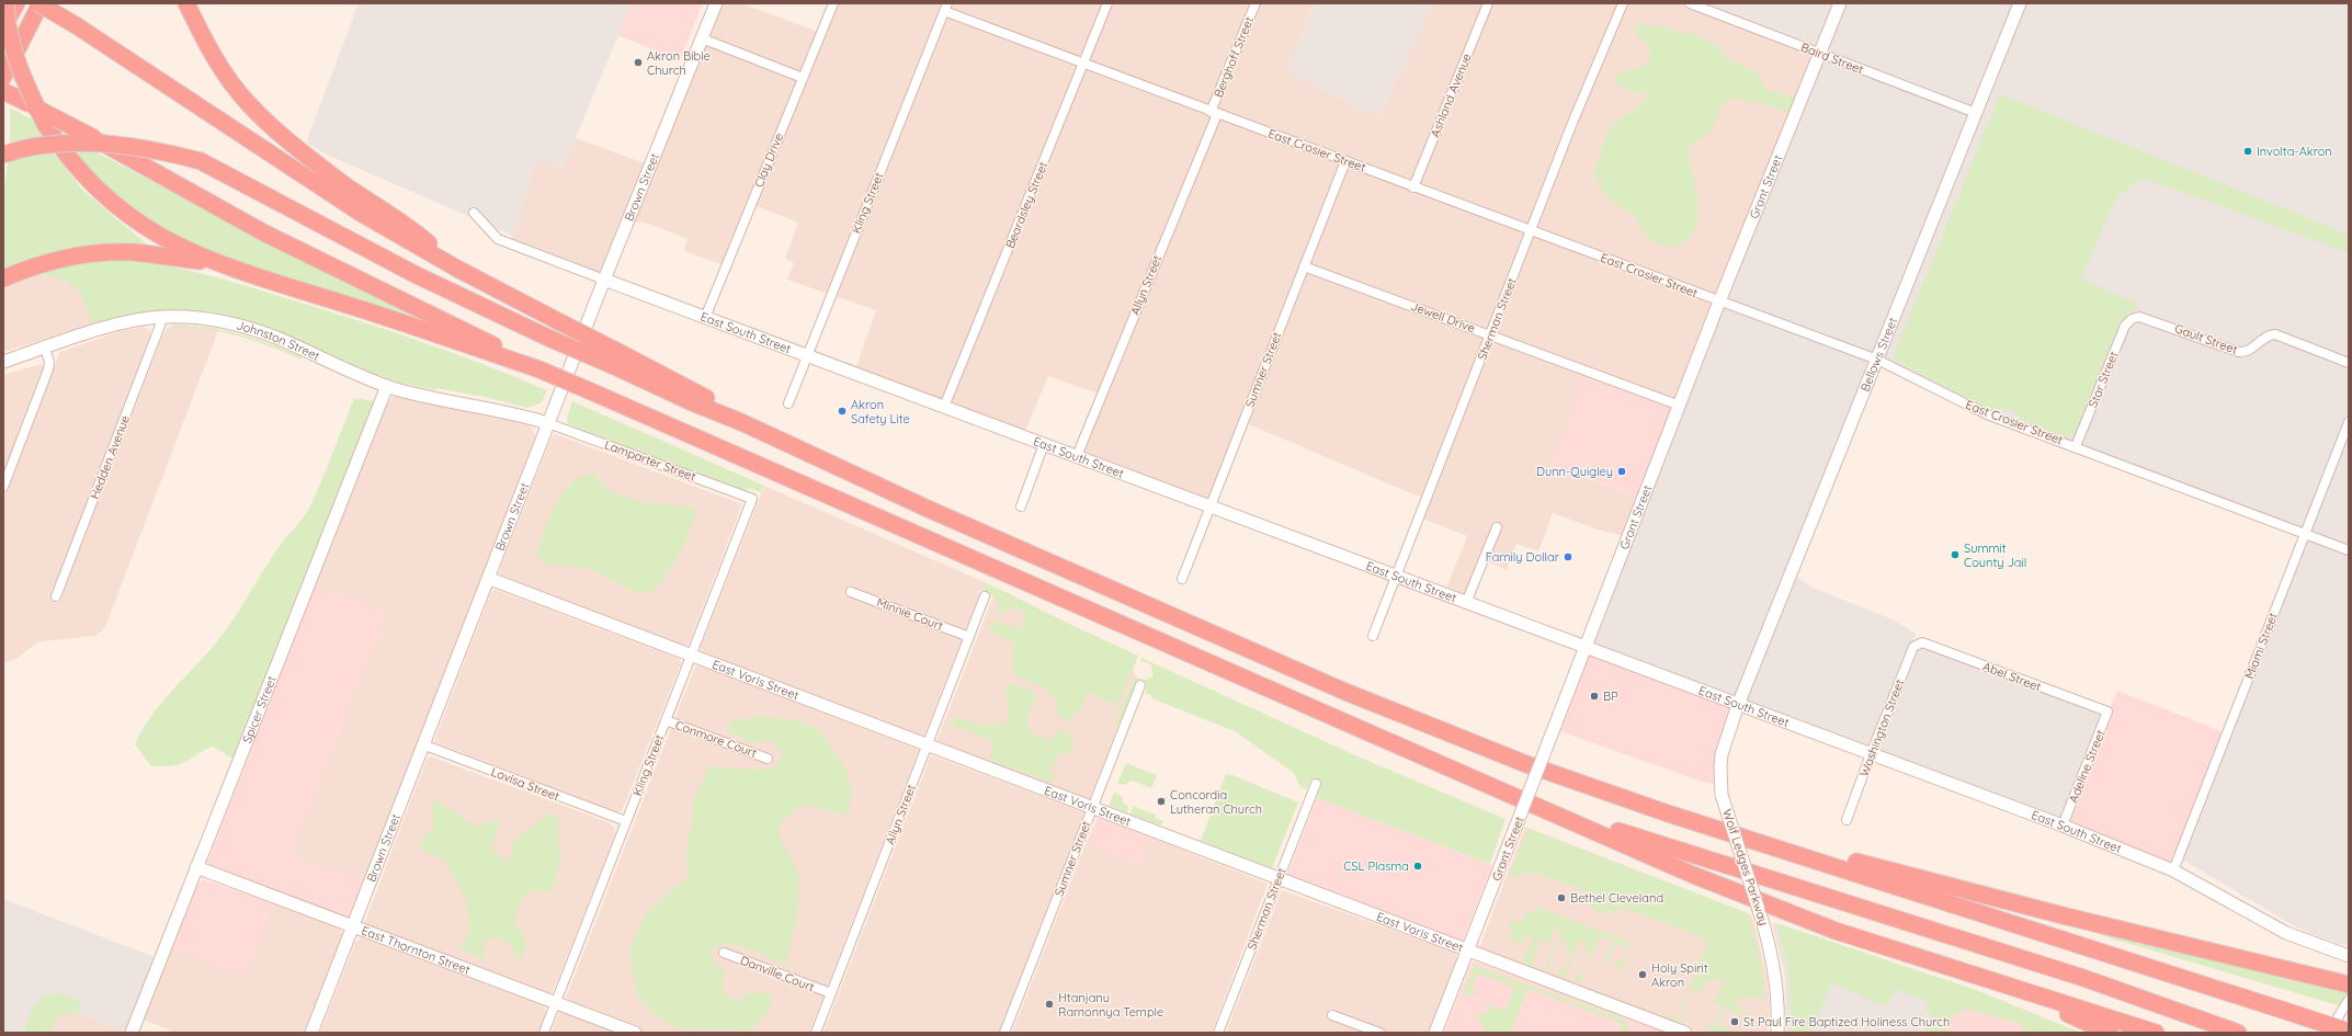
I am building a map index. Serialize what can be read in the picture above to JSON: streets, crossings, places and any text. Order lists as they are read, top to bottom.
{
  "streets": {
    "main road": [
      "Brown Street",
      "Grant Street",
      "East South Street",
      "Johnston Street",
      "Bellows Street",
      "East Voris Street",
      "Spicer Street",
      "Wolf Ledges Parkway",
      "East Thornton Street"
    ],
    "street": [
      "Berghoff Street",
      "Baird Street",
      "Ashland Avenue",
      "East Crosier Street",
      "Clay Drive",
      "Kling Street",
      "Beardsley Street",
      "Allyn Street",
      "Jewell Drive",
      "Sherman Street",
      "Gault Street",
      "Sumner Street",
      "Star Street",
      "Hedden Avenue",
      "Lamparter Street",
      "Minnie Court",
      "Miami Street",
      "Abel Street",
      "Washington Street",
      "Conmore Court",
      "Adeline Street",
      "Lovisa Street",
      "Danville Court"
    ]
  },
  "crossings": [
    ["Berghoff Street", "East Crosier Street"],
    ["Berghoff Street", "Allyn Street"],
    ["Baird Street", "Grant Street"],
    ["Baird Street", "Bellows Street"],
    ["Ashland Avenue", "East Crosier Street"],
    ["East Crosier Street", "Grant Street"],
    ["East Crosier Street", "Kling Street"],
    ["East Crosier Street", "Beardsley Street"],
    ["East Crosier Street", "Allyn Street"],
    ["East Crosier Street", "Sherman Street"],
    ["East Crosier Street", "Bellows Street"],
    ["East Crosier Street", "Sumner Street"],
    ["East Crosier Street", "Star Street"],
    ["East Crosier Street", "Miami Street"],
    ["Clay Drive", "East South Street"],
    ["Brown Street", "East South Street"],
    ["Brown Street", "Johnston Street"],
    ["Brown Street", "Lamparter Street"],
    ["Brown Street", "East Voris Street"],
    ["Brown Street", "Lovisa Street"],
    ["Brown Street", "East Thornton Street"],
    ["Grant Street", "Jewell Drive"],
    ["Grant Street", "East South Street"],
    ["Grant Street", "East Voris Street"],
    ["Kling Street", "East South Street"],
    ["Kling Street", "Lamparter Street"],
    ["Kling Street", "East Voris Street"],
    ["Kling Street", "Conmore Court"],
    ["Kling Street", "Lovisa Street"],
    ["Kling Street", "East Thornton Street"],
    ["Beardsley Street", "East South Street"],
    ["Allyn Street", "East South Street"],
    ["Allyn Street", "Minnie Court"],
    ["Allyn Street", "East Voris Street"],
    ["Allyn Street", "Danville Court"],
    ["Jewell Drive", "Sherman Street"],
    ["Jewell Drive", "Sumner Street"],
    ["Sherman Street", "East South Street"],
    ["Sherman Street", "East Voris Street"],
    ["East South Street", "Bellows Street"],
    ["East South Street", "Sumner Street"],
    ["East South Street", "Miami Street"],
    ["East South Street", "Washington Street"],
    ["East South Street", "Adeline Street"],
    ["East South Street", "Wolf Ledges Parkway"],
    ["Gault Street", "Star Street"],
    ["Johnston Street", "Hedden Avenue"],
    ["Johnston Street", "Lamparter Street"],
    ["Johnston Street", "Spicer Street"],
    ["Bellows Street", "Wolf Ledges Parkway"],
    ["Sumner Street", "East Voris Street"],
    ["Abel Street", "Washington Street"],
    ["Abel Street", "Adeline Street"],
    ["Spicer Street", "East Thornton Street"]
  ],
  "places": [
    "Akron Bible Church",
    "Involta-Akron",
    "Akron Safety Lite",
    "Dunn-Quigley",
    "Summit County Jail",
    "Family Dollar",
    "BP",
    "Concordia Lutheran Church",
    "CSL Plasma",
    "Bethel Cleveland",
    "Holy Spirit Akron",
    "Htanjanu Ramonnya Temple",
    "St Paul Fire Baptized Holiness Church"
  ]
}
